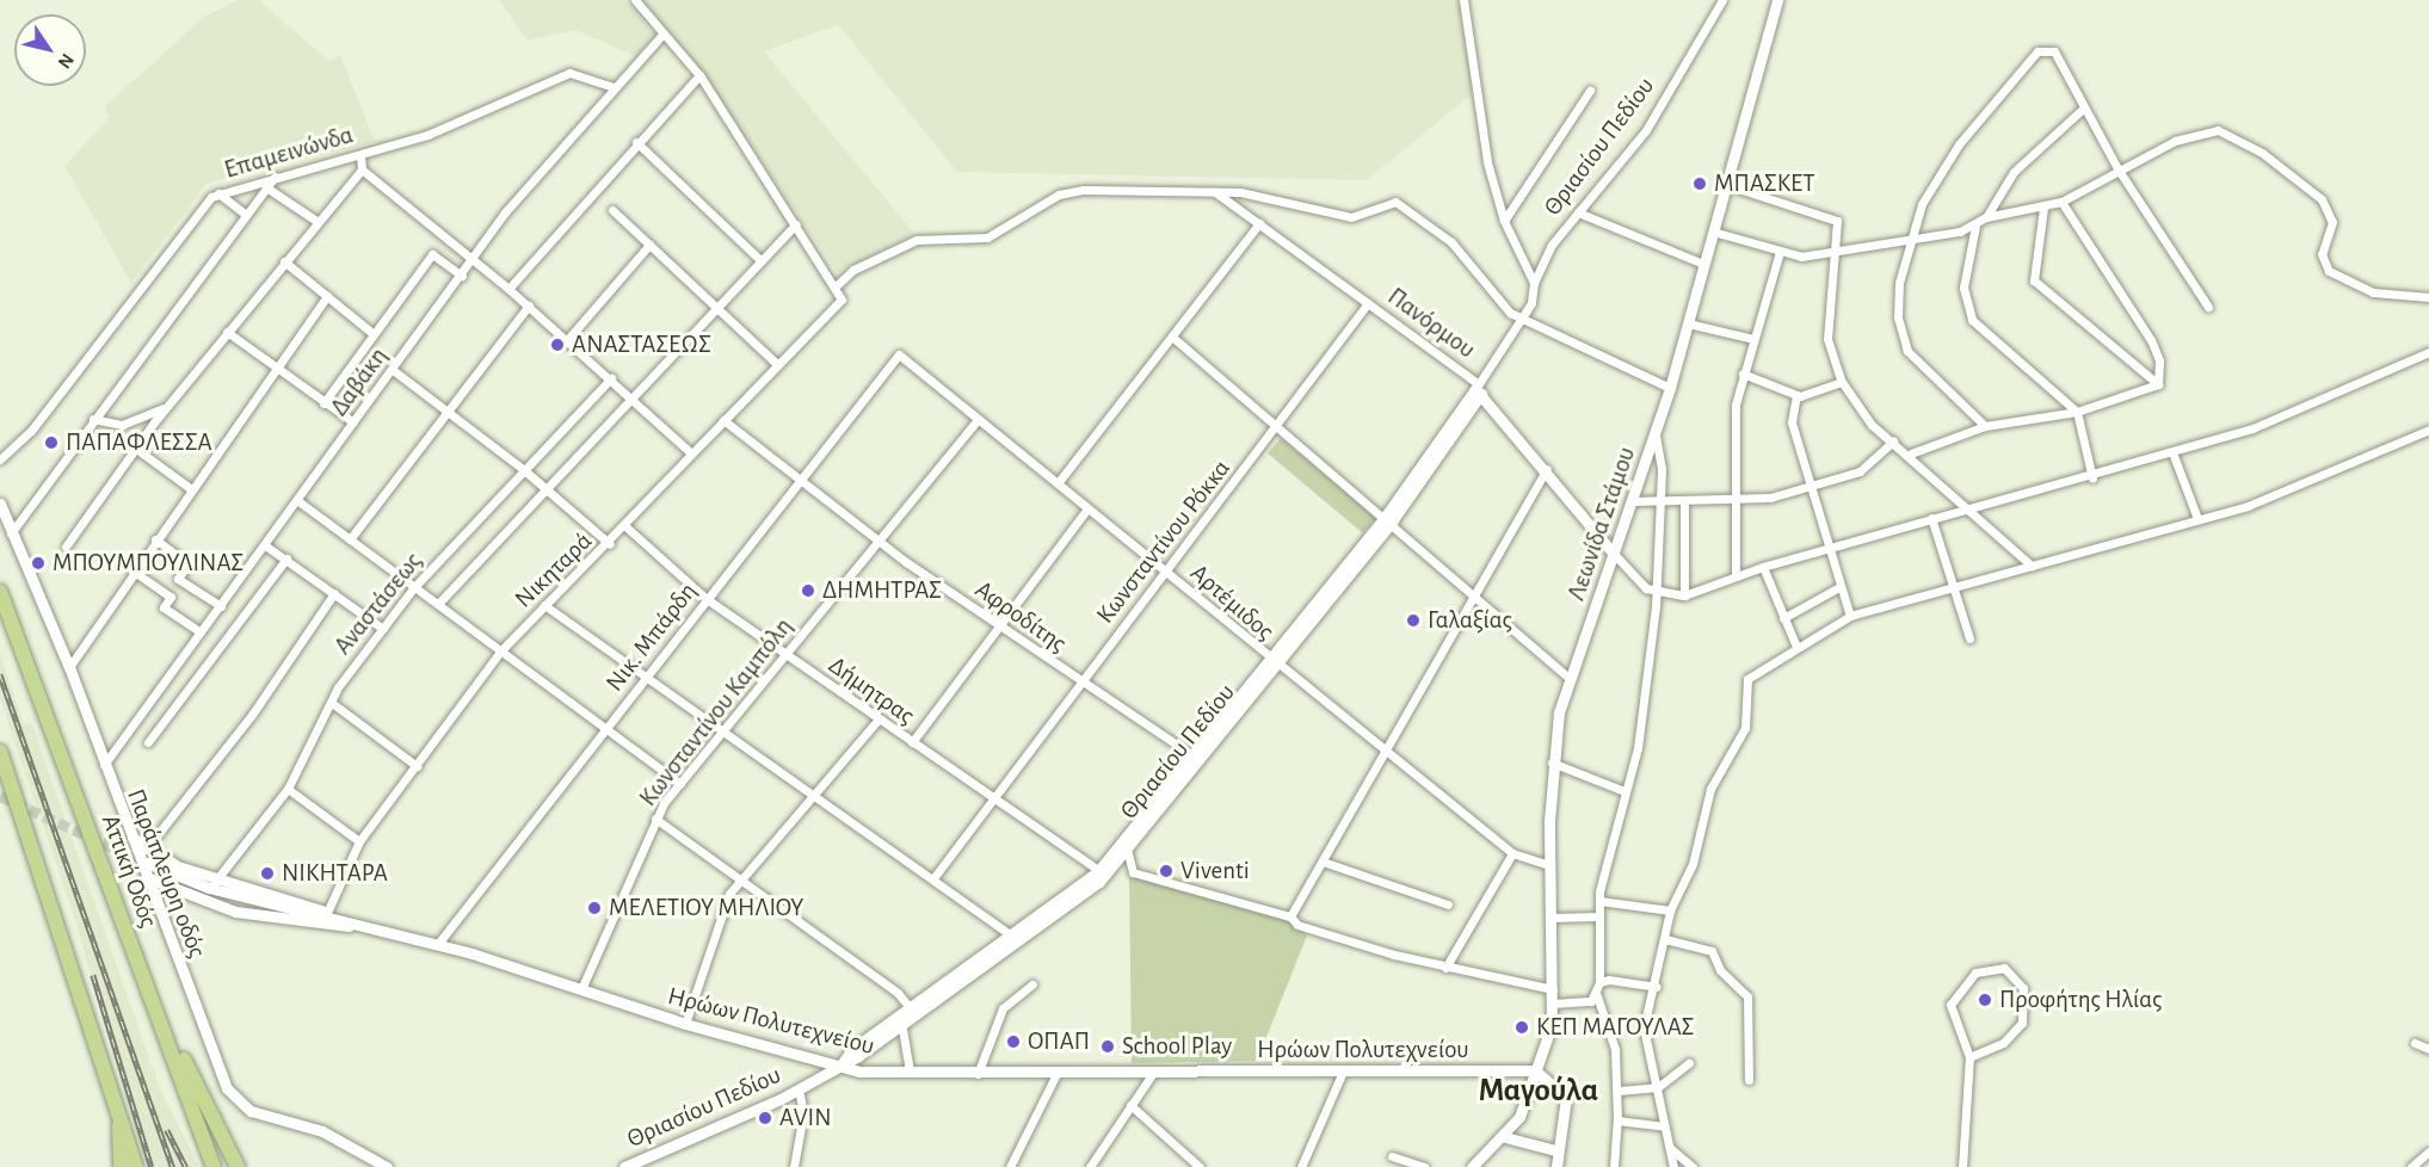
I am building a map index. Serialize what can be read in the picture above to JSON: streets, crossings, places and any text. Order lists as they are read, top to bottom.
{
  "streets": {
    "highway": ["Αττική Οδός"],
    "main road": [
      "Θριασίου Πεδίου",
      "Πανόρμου",
      "Λεωνίδα Στάμου",
      "Παράπλευρη οδός",
      "Ηρώων Πολυτεχνείου"
    ],
    "street": [
      "Επαμεινώνδα",
      "Δαβάκη",
      "Κωνσταντίνου Ρόκκα",
      "Νικηταρά",
      "Αρτέμιδος",
      "Αναστάσεως",
      "Αφροδίτης",
      "Νικ. Μπάρδη",
      "Δήμητρας",
      "Κωνσταντίνου Καμπόλη"
    ]
  },
  "crossings": [
    ["Θριασίου Πεδίου", "Πανόρμου"],
    ["Θριασίου Πεδίου", "Αρτέμιδος"],
    ["Θριασίου Πεδίου", "Αφροδίτης"],
    ["Θριασίου Πεδίου", "Δήμητρας"],
    ["Θριασίου Πεδίου", "Ηρώων Πολυτεχνείου"],
    ["Επαμεινώνδα", "Δαβάκη"],
    ["Πανόρμου", "Λεωνίδα Στάμου"],
    ["Πανόρμου", "Κωνσταντίνου Ρόκκα"],
    ["Δαβάκη", "Παράπλευρη οδός"],
    ["Λεωνίδα Στάμου", "Αρτέμιδος"],
    ["Λεωνίδα Στάμου", "Ηρώων Πολυτεχνείου"],
    ["Κωνσταντίνου Ρόκκα", "Αρτέμιδος"],
    ["Κωνσταντίνου Ρόκκα", "Αφροδίτης"],
    ["Κωνσταντίνου Ρόκκα", "Δήμητρας"],
    ["Νικηταρά", "Αφροδίτης"],
    ["Νικηταρά", "Δήμητρας"],
    ["Νικηταρά", "Ηρώων Πολυτεχνείου"],
    ["Αρτέμιδος", "Νικ. Μπάρδη"],
    ["Αρτέμιδος", "Κωνσταντίνου Καμπόλη"],
    ["Αφροδίτης", "Νικ. Μπάρδη"],
    ["Αφροδίτης", "Κωνσταντίνου Καμπόλη"],
    ["Νικ. Μπάρδη", "Δήμητρας"],
    ["Νικ. Μπάρδη", "Ηρώων Πολυτεχνείου"],
    ["Δήμητρας", "Κωνσταντίνου Καμπόλη"],
    ["Κωνσταντίνου Καμπόλη", "Ηρώων Πολυτεχνείου"]
  ],
  "districts": ["Μαγούλα"],
  "places": [
    "ΜΠΑΣΚΕΤ",
    "ΑΝΑΣΤΑΣΕΩΣ",
    "ΠΑΠΑΦΛΕΣΣΑ",
    "ΜΠΟΥΜΠΟΥΛΙΝΑΣ",
    "ΔΗΜΗΤΡΑΣ",
    "Γαλαξίας",
    "Viventi",
    "ΝΙΚΗΤΑΡΑ",
    "ΜΕΛΕΤΙΟΥ ΜΗΛΙΟΥ",
    "Προφήτης Ηλίας",
    "ΚΕΠ ΜΑΓΟΥΛΑΣ",
    "ΟΠΑΠ",
    "School Play",
    "AVIN"
  ],
  "north": "bottom right"
}
